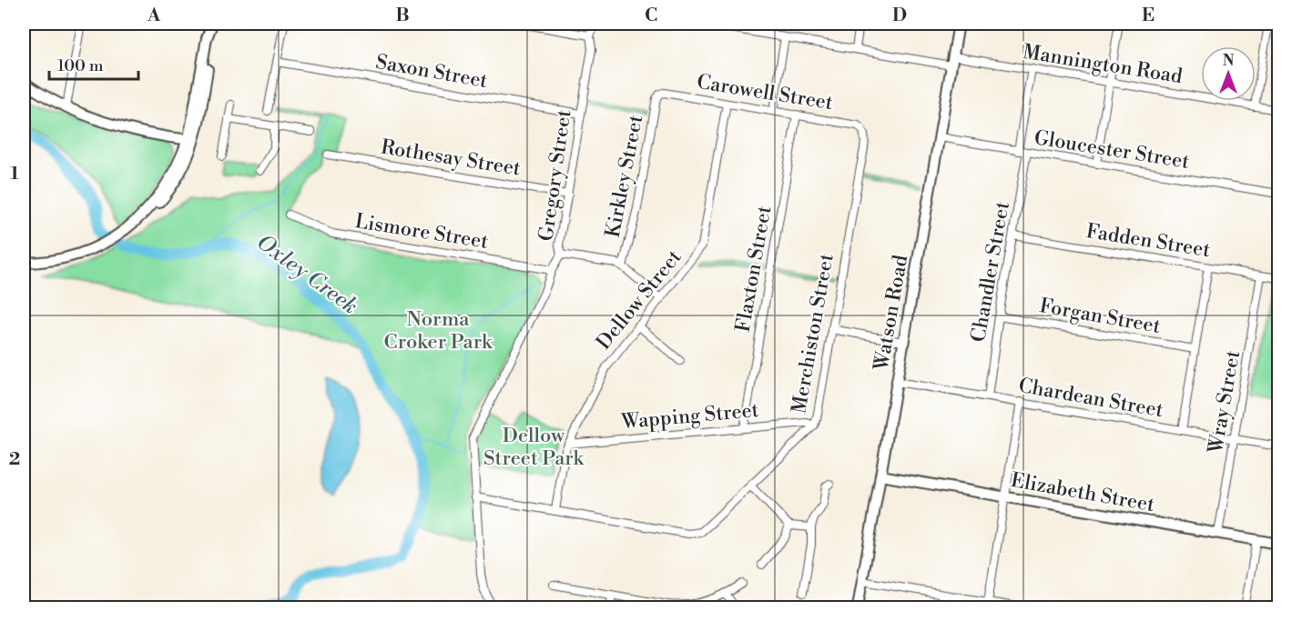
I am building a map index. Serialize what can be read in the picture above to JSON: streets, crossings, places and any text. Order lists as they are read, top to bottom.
{
  "streets": {
    "street": [
      "Mannington Road",
      "Saxon Street",
      "Carowell Street",
      "Gloucester Street",
      "Rothesay Street",
      "Gregory Street",
      "Kirkley Street",
      "Lismore Street",
      "Fadden Street",
      "Flaxton Street",
      "Chandler Street",
      "Dellow Street",
      "Watson Road",
      "Forgan Street",
      "Merchiston Street",
      "Chardean Street",
      "Wray Street",
      "Wapping Street",
      "Elizabeth Street"
    ]
  },
  "crossings": [
    ["Mannington Road", "Watson Road"],
    ["Saxon Street", "Gregory Street"],
    ["Carowell Street", "Kirkley Street"],
    ["Carowell Street", "Flaxton Street"],
    ["Carowell Street", "Dellow Street"],
    ["Carowell Street", "Merchiston Street"],
    ["Gloucester Street", "Chandler Street"],
    ["Gloucester Street", "Watson Road"],
    ["Rothesay Street", "Gregory Street"],
    ["Gregory Street", "Lismore Street"],
    ["Gregory Street", "Merchiston Street"],
    ["Fadden Street", "Chandler Street"],
    ["Fadden Street", "Wray Street"],
    ["Flaxton Street", "Wapping Street"],
    ["Chandler Street", "Forgan Street"],
    ["Chandler Street", "Chardean Street"],
    ["Dellow Street", "Merchiston Street"],
    ["Dellow Street", "Wapping Street"],
    ["Watson Road", "Chardean Street"],
    ["Watson Road", "Elizabeth Street"],
    ["Merchiston Street", "Wapping Street"],
    ["Chardean Street", "Wray Street"],
    ["Wray Street", "Elizabeth Street"]
  ],
  "water": ["Oxley Creek"],
  "parks": ["Norma Croker Park", "Dellow Street Park"],
  "scale_bar": "100 m",
  "north": "top",
  "grid": {
    "columns": [
      "A",
      "B",
      "C",
      "D",
      "E"
    ],
    "rows": ["1", "2"]
  }
}
